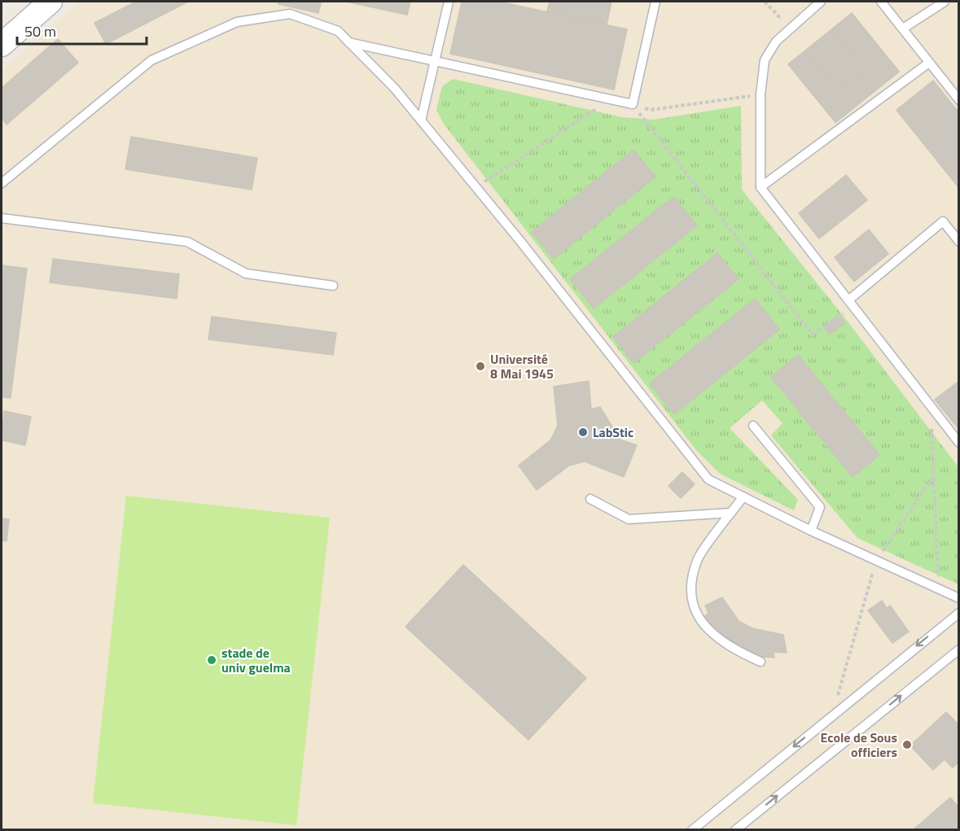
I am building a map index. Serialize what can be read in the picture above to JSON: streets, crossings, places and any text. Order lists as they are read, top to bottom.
{
  "places": [
    "Université 8 Mai 1945",
    "LabStic",
    "stade de univ guelma",
    "Ecole de Sous officiers"
  ],
  "scale_bar": "50 m"
}
